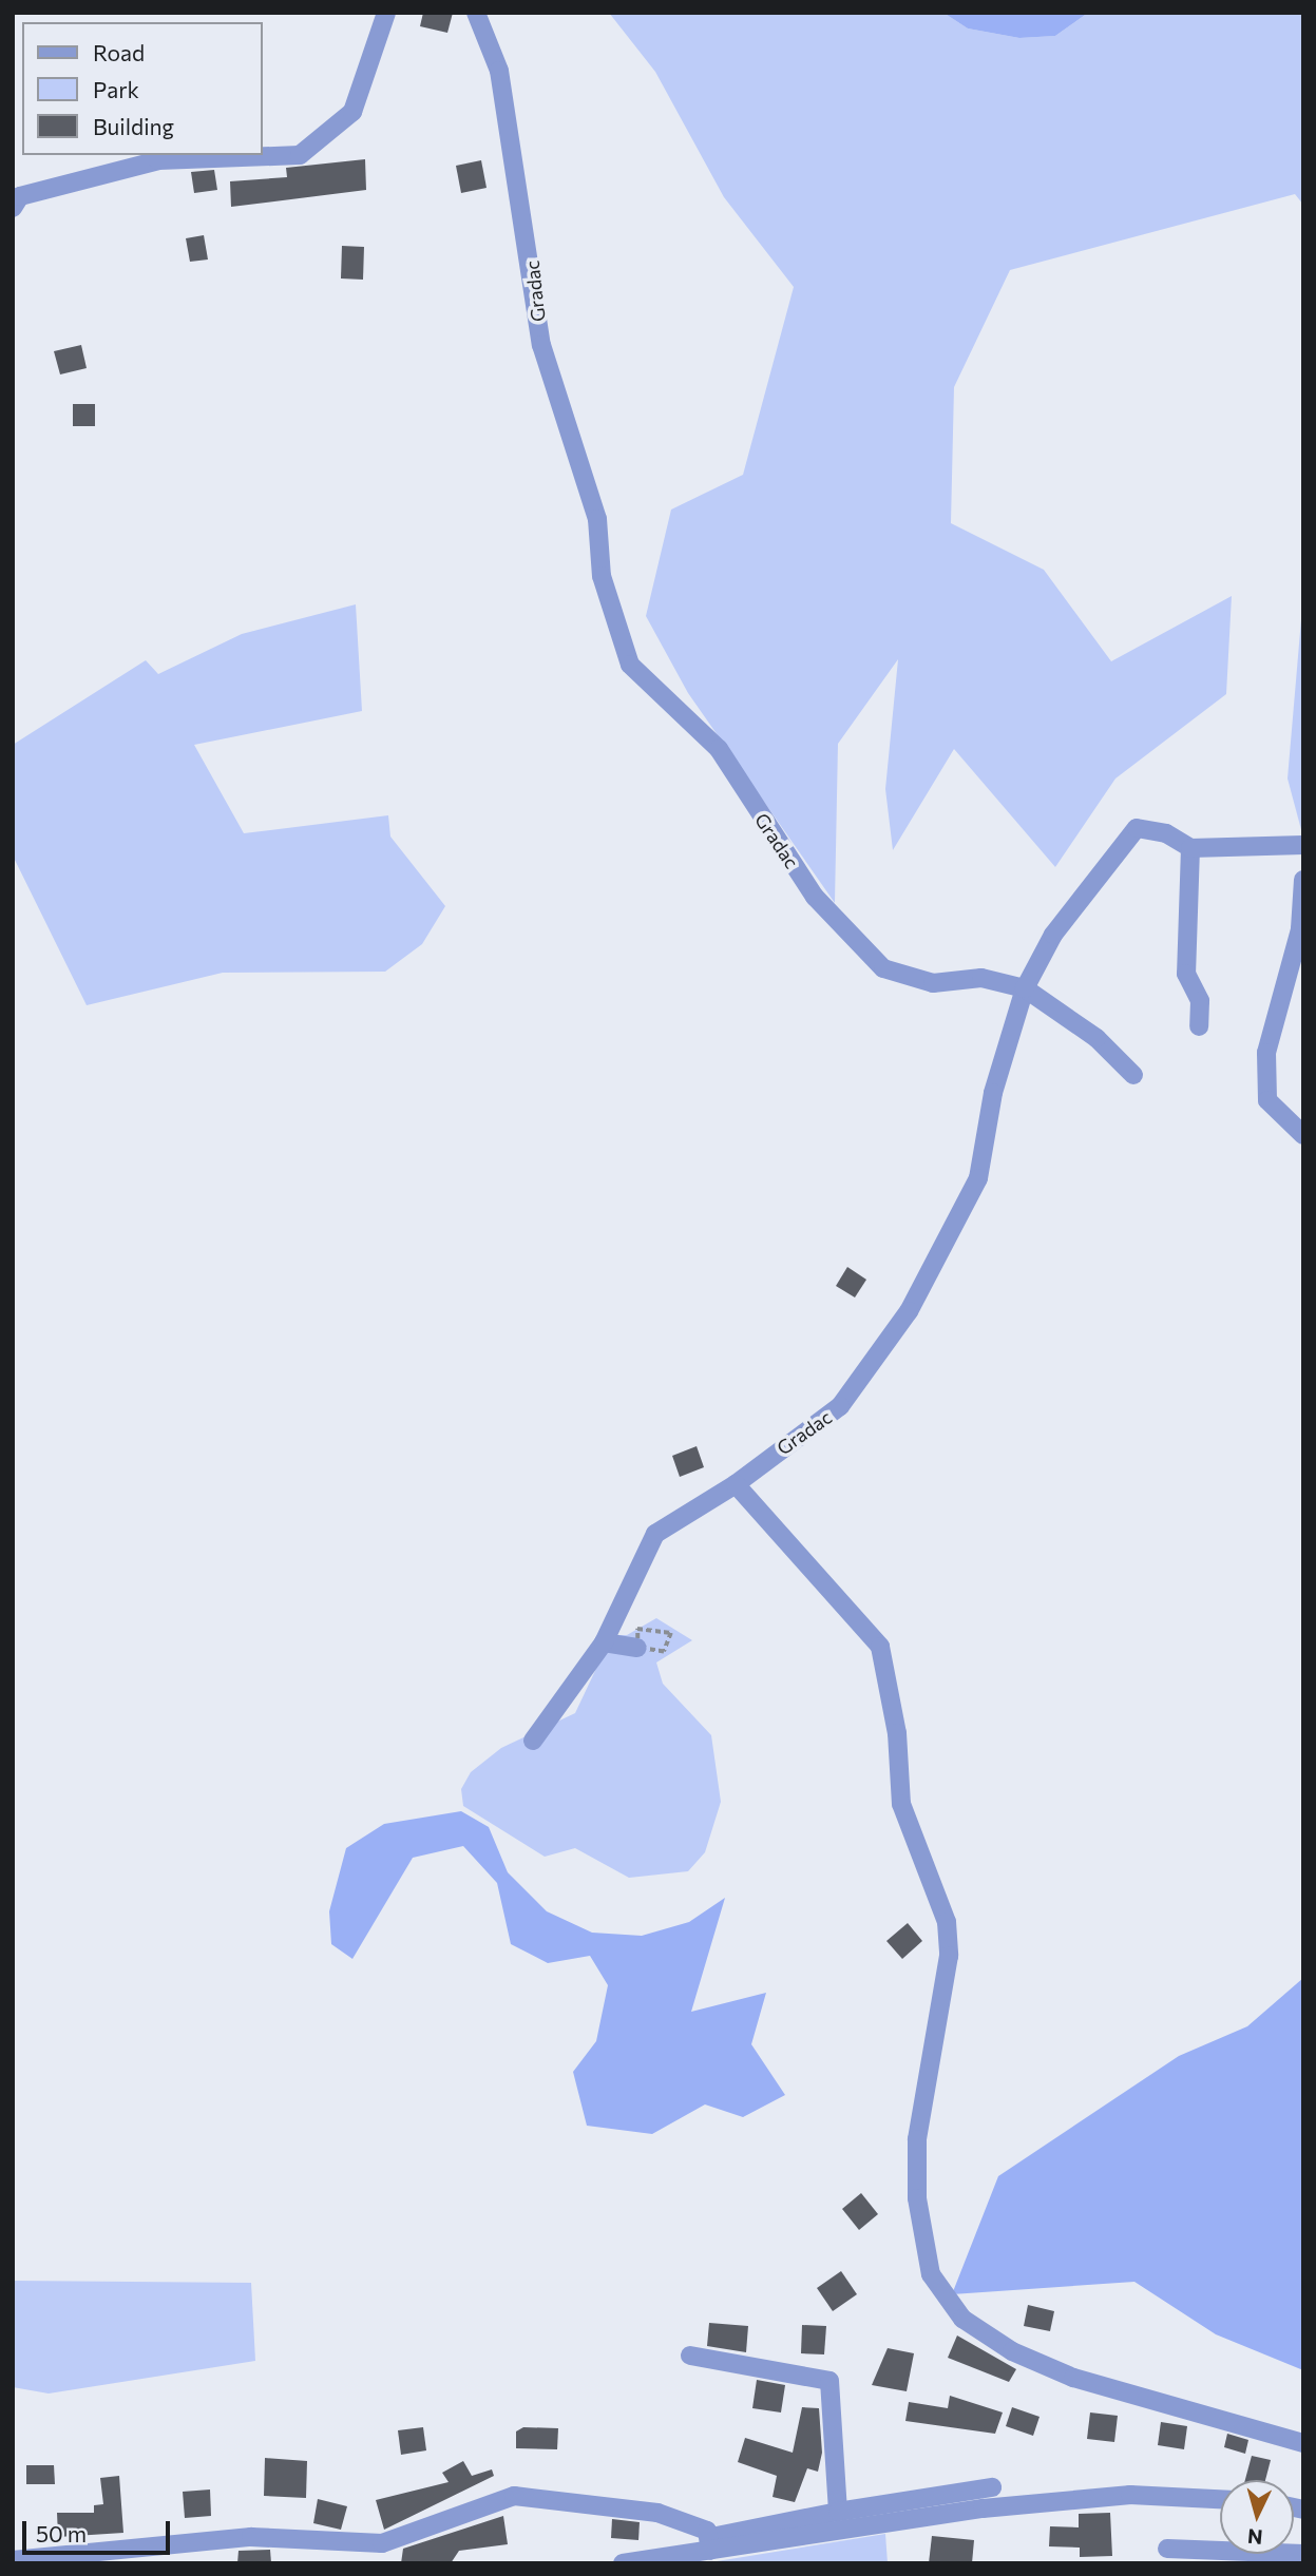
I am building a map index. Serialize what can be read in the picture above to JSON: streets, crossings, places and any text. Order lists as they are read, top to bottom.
{
  "streets": {
    "street": ["Gradac"]
  },
  "legend": ["Road", "Park", "Building"],
  "scale_bar": "50 m",
  "north": "bottom"
}
